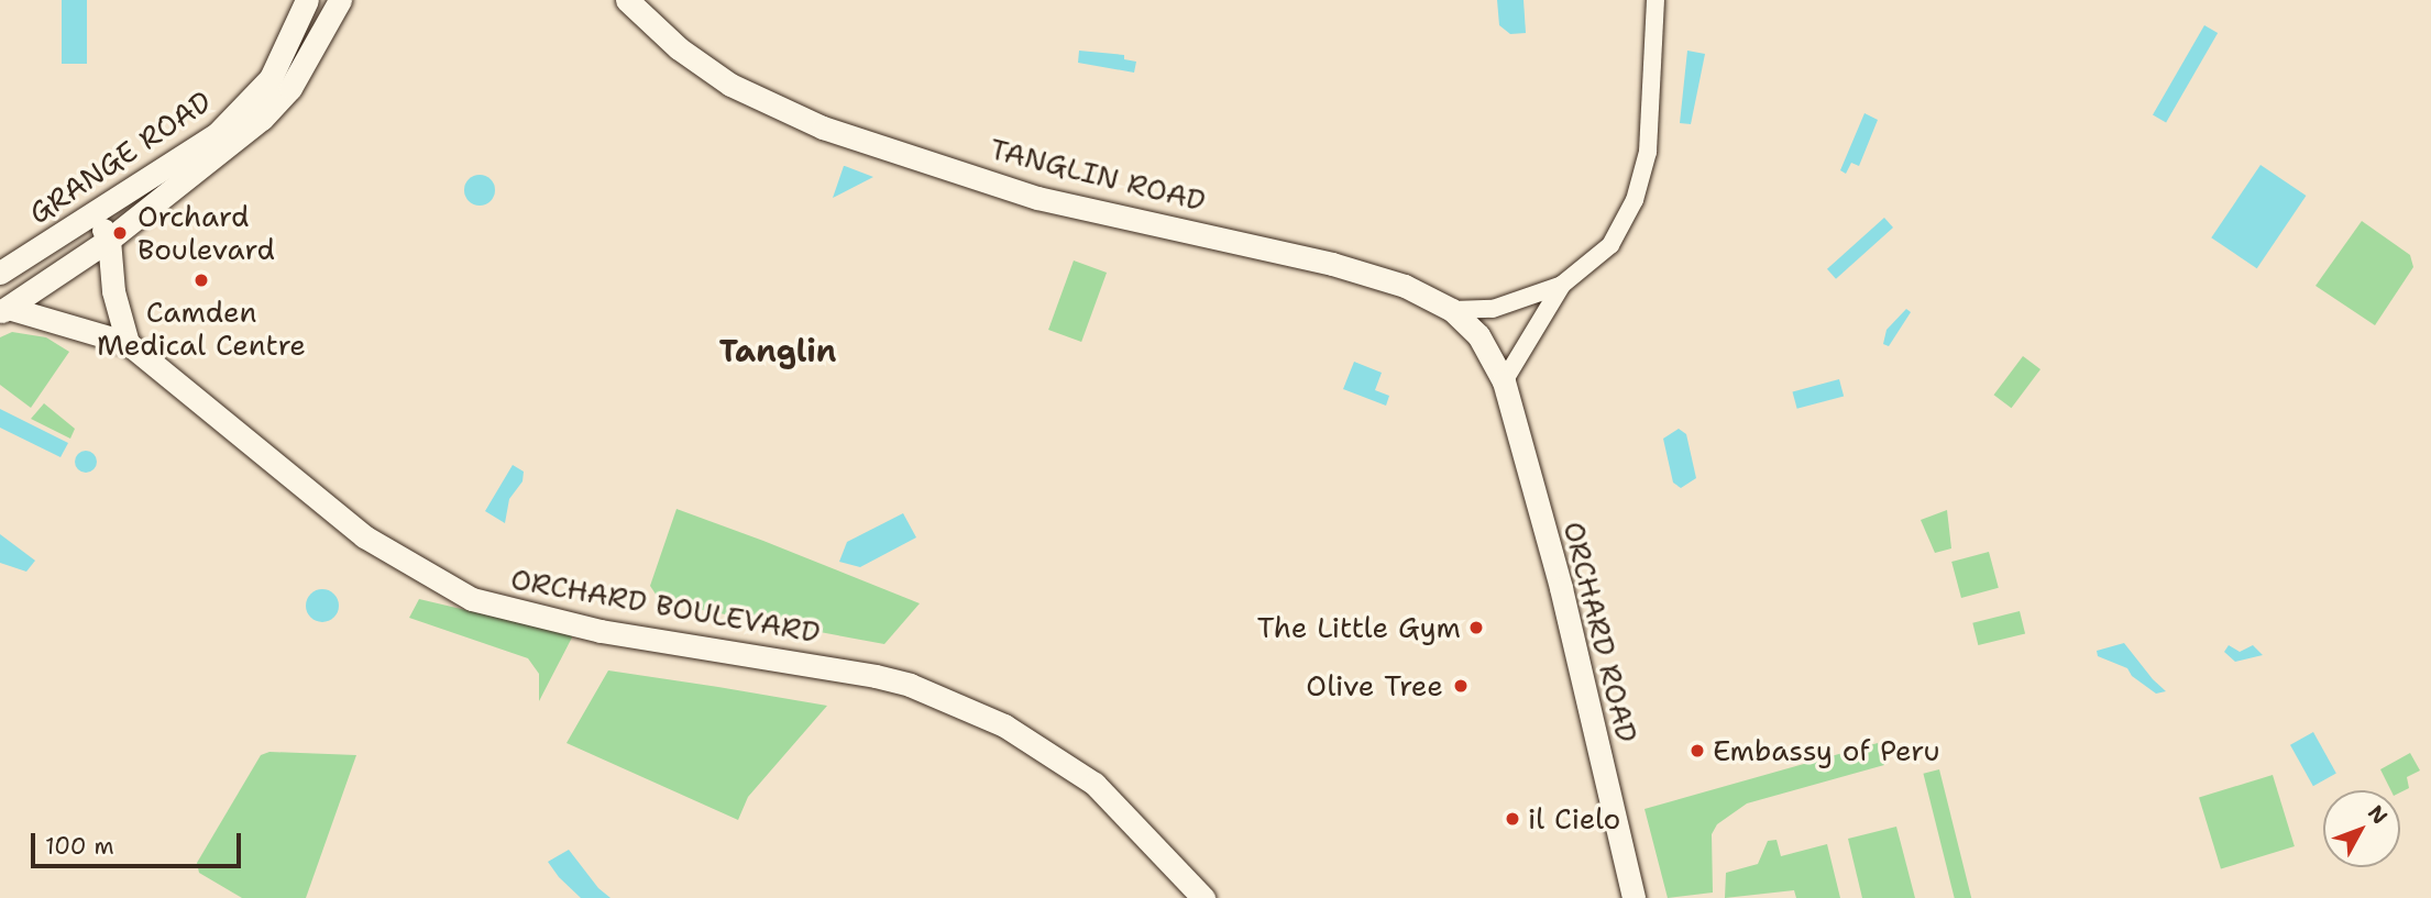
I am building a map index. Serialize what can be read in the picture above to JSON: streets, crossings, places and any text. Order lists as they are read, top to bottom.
{
  "streets": {
    "main road": [
      "GRANGE ROAD",
      "TANGLIN ROAD",
      "ORCHARD BOULEVARD",
      "ORCHARD ROAD"
    ]
  },
  "crossings": [
    ["GRANGE ROAD", "ORCHARD BOULEVARD"],
    ["TANGLIN ROAD", "ORCHARD ROAD"]
  ],
  "districts": ["Tanglin"],
  "places": [
    "Orchard Boulevard",
    "Camden Medical Centre",
    "The Little Gym",
    "Olive Tree",
    "Embassy of Peru",
    "il Cielo"
  ],
  "scale_bar": "100 m",
  "north": "top right"
}
